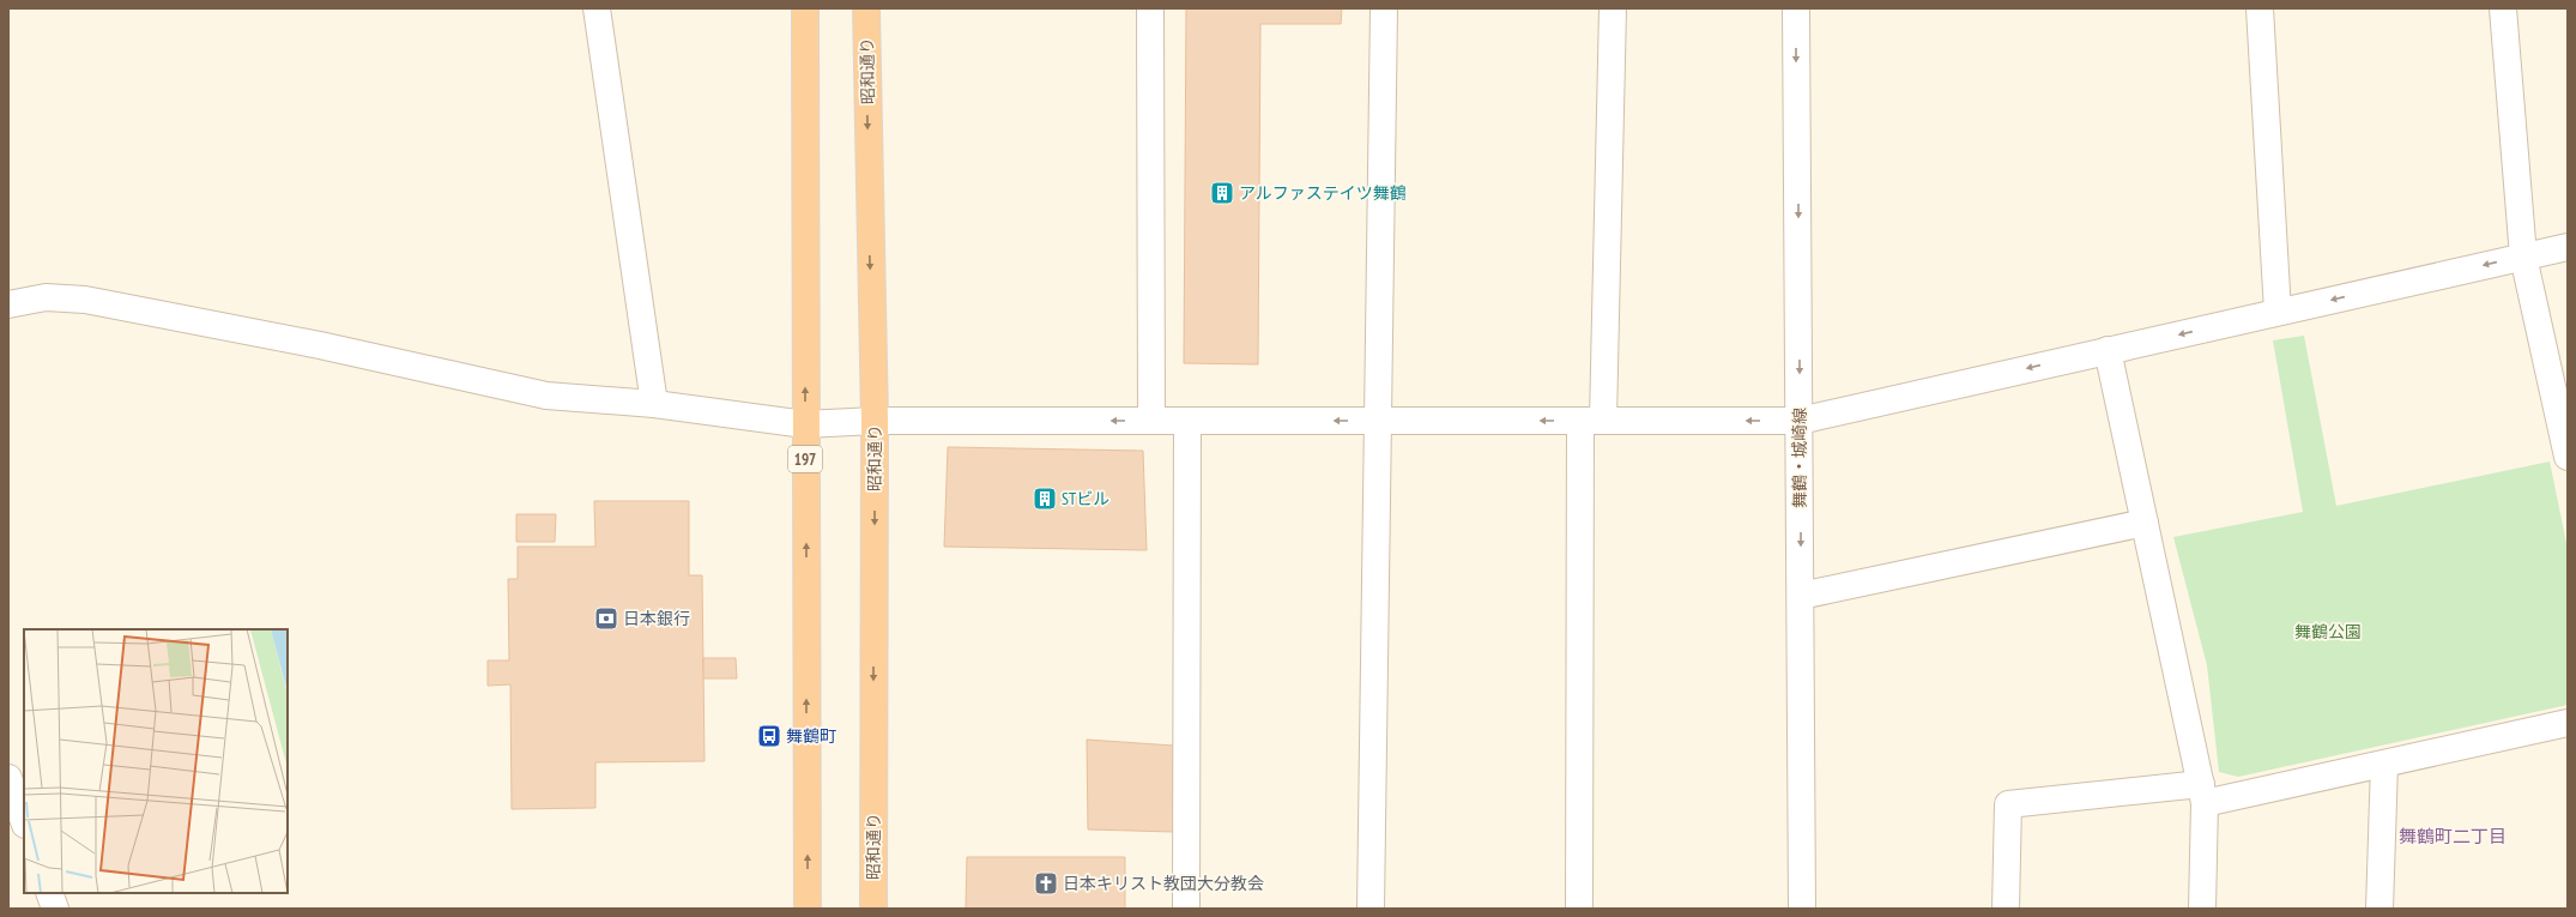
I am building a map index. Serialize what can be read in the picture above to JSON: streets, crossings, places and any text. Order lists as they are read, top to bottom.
{
  "streets": {
    "highway": ["昭和通り", "197"],
    "street": ["舞鶴・城崎線"]
  },
  "districts": ["舞鶴町二丁目"],
  "parks": ["舞鶴公園"],
  "places": {
    "building": ["アルファステイツ舞鶴", "STビル"],
    "bank": ["日本銀行"],
    "bus stop": ["舞鶴町"],
    "church": ["日本キリスト教団大分教会"]
  }
}
